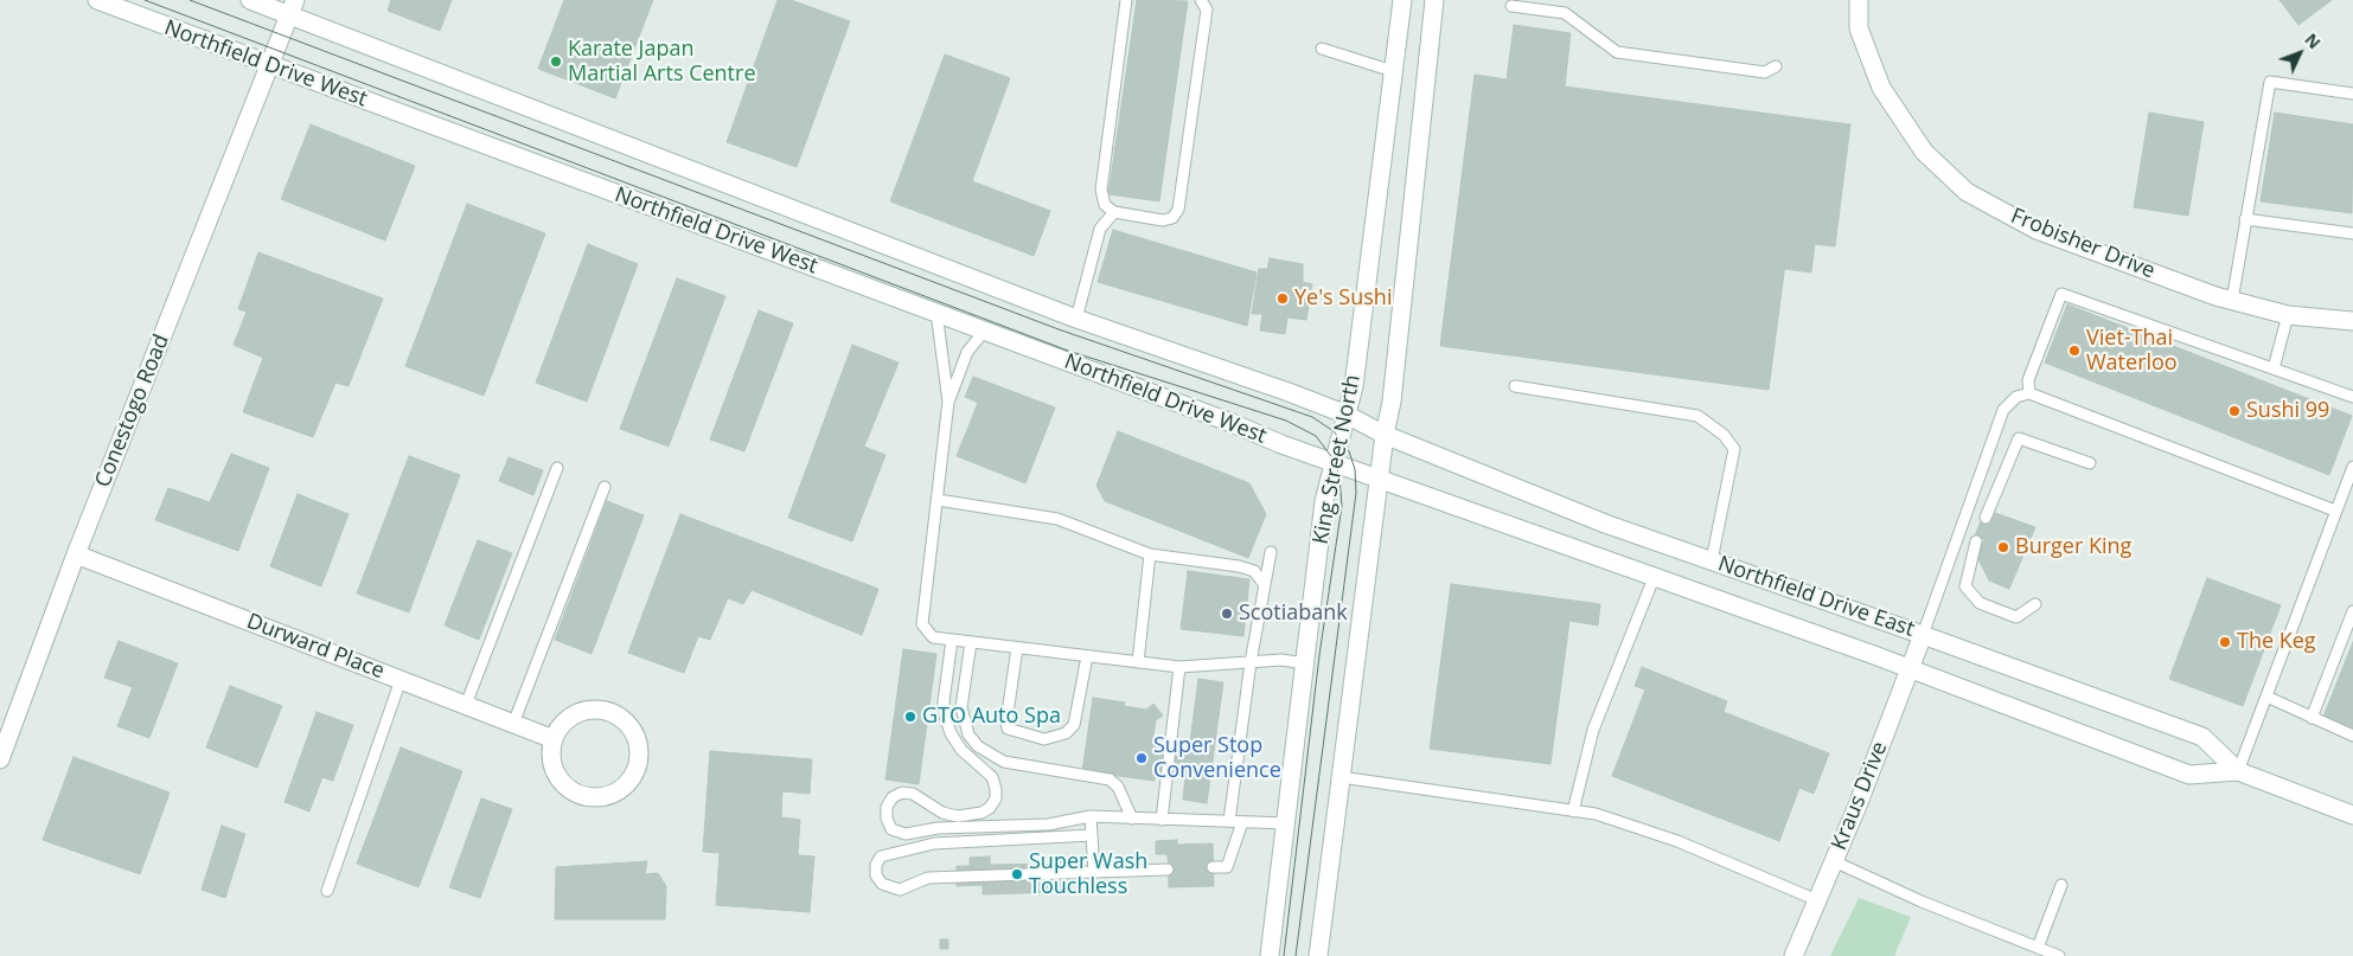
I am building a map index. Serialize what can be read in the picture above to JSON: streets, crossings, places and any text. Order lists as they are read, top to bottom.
{
  "streets": {
    "main road": [
      "Northfield Drive West",
      "Frobisher Drive",
      "Conestogo Road",
      "King Street North",
      "Northfield Drive East",
      "Durward Place",
      "Kraus Drive"
    ]
  },
  "crossings": [
    ["Northfield Drive West", "Conestogo Road"],
    ["Northfield Drive West", "King Street North"],
    ["Northfield Drive West", "Northfield Drive East"],
    ["Conestogo Road", "Durward Place"],
    ["King Street North", "Northfield Drive East"],
    ["Northfield Drive East", "Kraus Drive"]
  ],
  "places": [
    "Karate Japan Martial Arts Centre",
    "Ye's Sushi",
    "Viet-Thai Waterloo",
    "Sushi 99",
    "Burger King",
    "Scotiabank",
    "The Keg",
    "GTO Auto Spa",
    "Super Stop Convenience",
    "Super Wash Touchless"
  ],
  "north": "top right"
}
